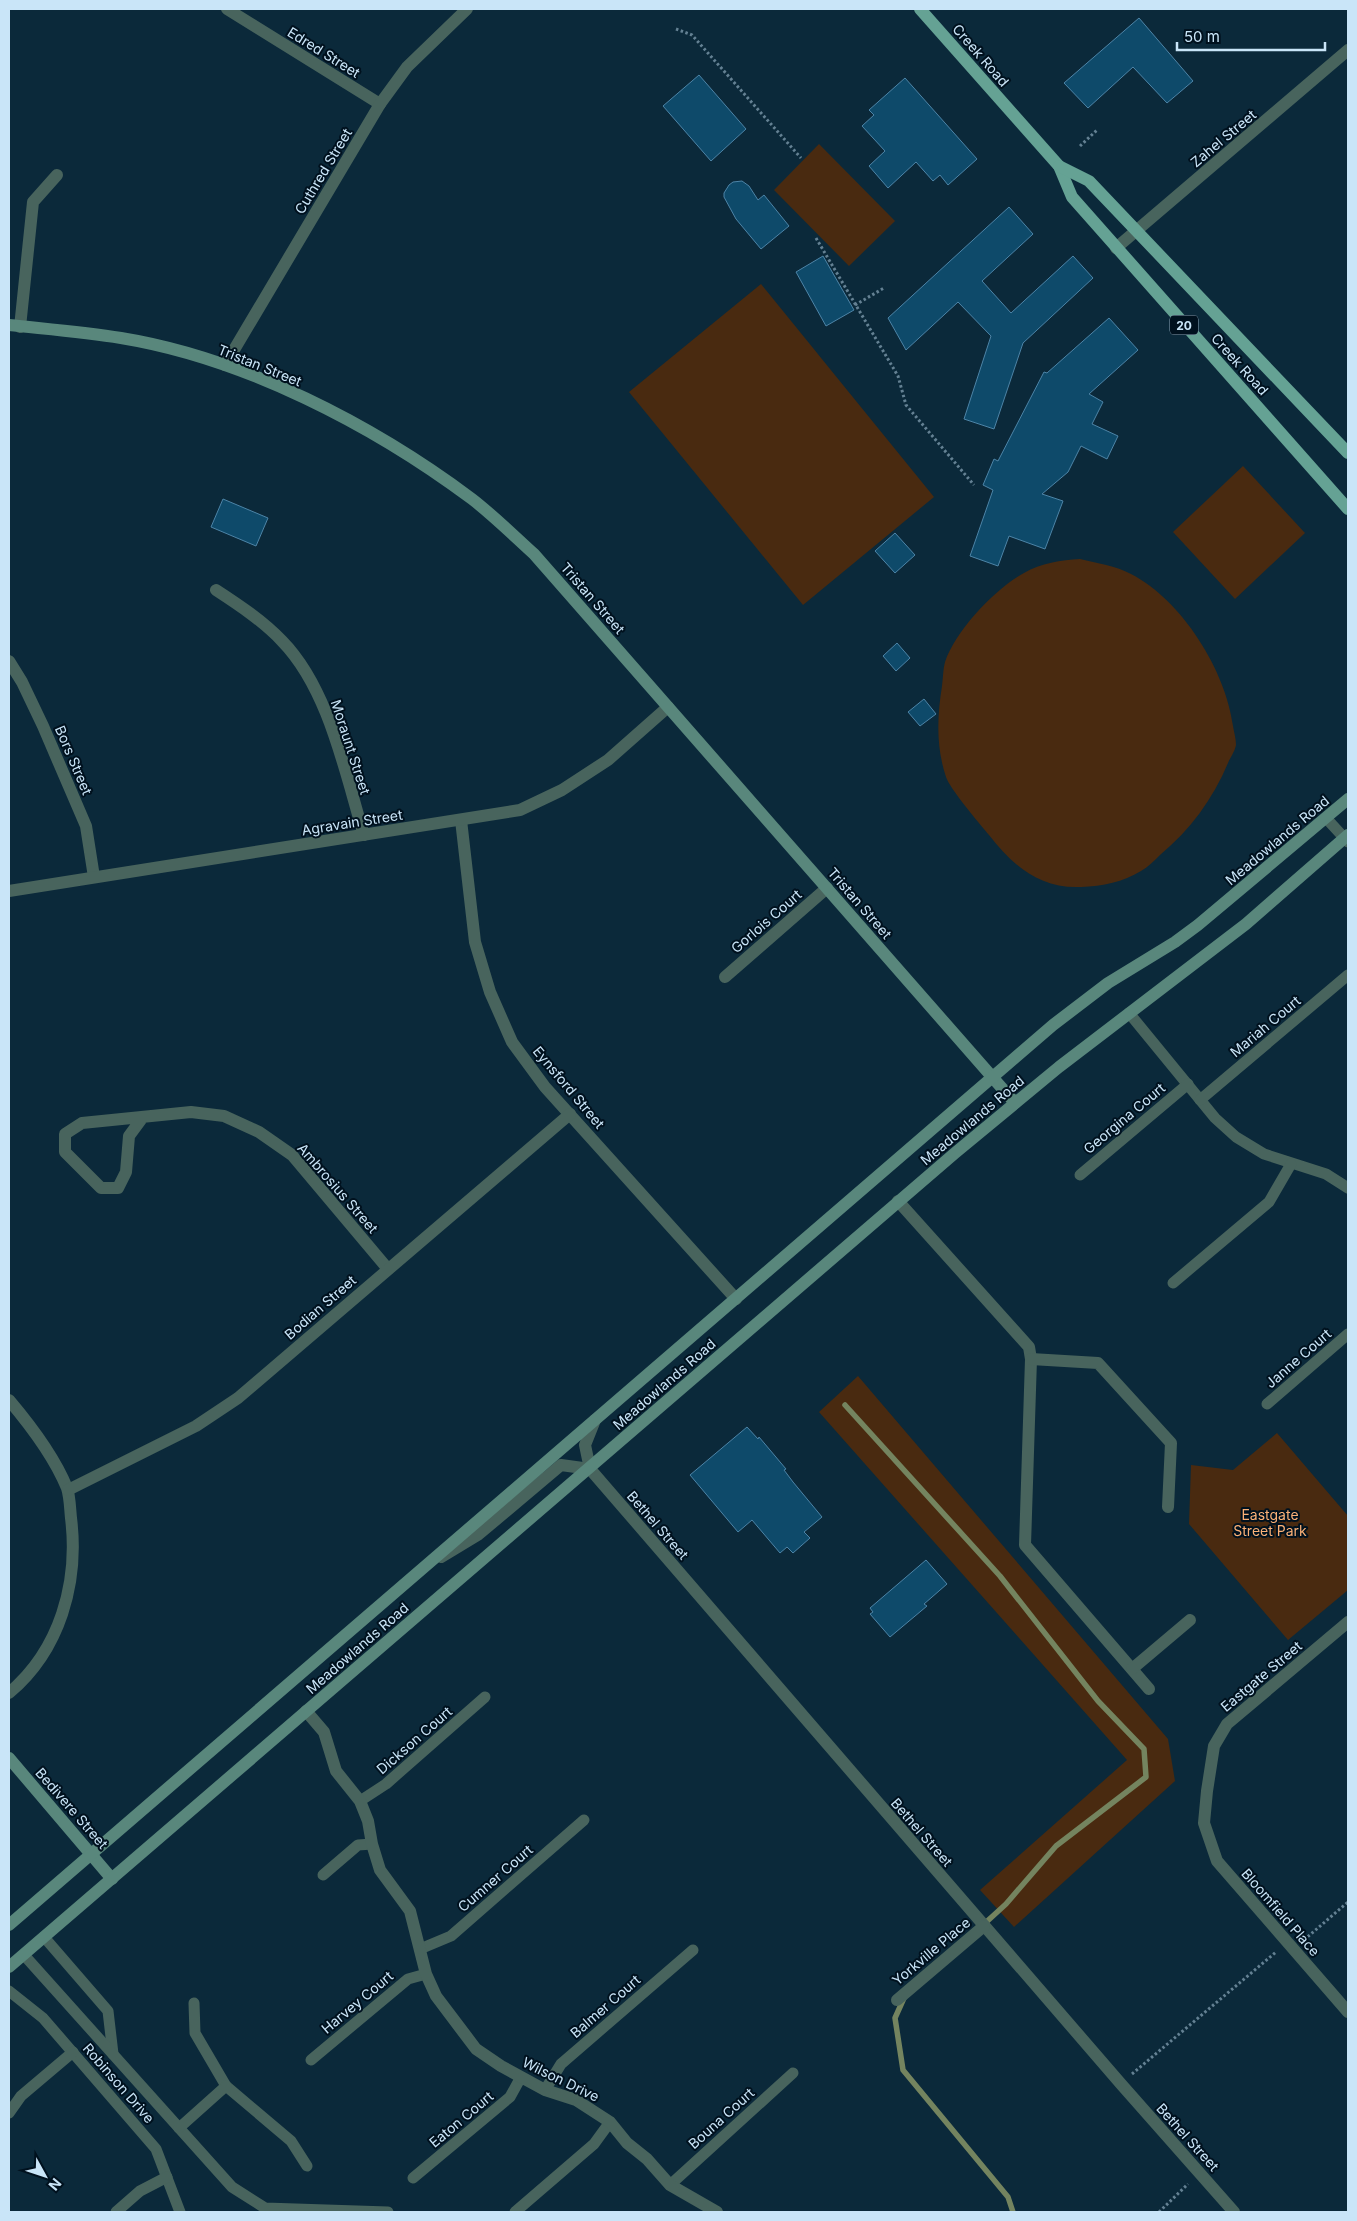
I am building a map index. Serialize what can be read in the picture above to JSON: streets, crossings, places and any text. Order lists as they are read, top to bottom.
{
  "streets": {
    "main road": [
      "Creek Road",
      "20",
      "Tristan Street",
      "Meadowlands Road",
      "Bedivere Street"
    ],
    "street": [
      "Edred Street",
      "Zahel Street",
      "Cuthred Street",
      "Moraunt Street",
      "Bors Street",
      "Agravain Street",
      "Gorlois Court",
      "Eynsford Street",
      "Ambrosius Street",
      "Bodian Street",
      "Bethel Street",
      "Eastgate Street",
      "Bloomfield Place",
      "Yorkville Place",
      "Wilson Drive"
    ],
    "lane": [
      "Mariah Court",
      "Georgina Court",
      "Janne Court",
      "Dickson Court",
      "Cumner Court",
      "Harvey Court",
      "Balmer Court",
      "Robinson Drive",
      "Bouna Court",
      "Eaton Court"
    ]
  },
  "crossings": [
    ["Edred Street", "Cuthred Street"],
    ["Creek Road", "Zahel Street"],
    ["Cuthred Street", "Tristan Street"],
    ["Tristan Street", "Agravain Street"],
    ["Tristan Street", "Meadowlands Road"],
    ["Tristan Street", "Gorlois Court"],
    ["Moraunt Street", "Agravain Street"],
    ["Bors Street", "Agravain Street"],
    ["Agravain Street", "Eynsford Street"],
    ["Meadowlands Road", "Eynsford Street"],
    ["Meadowlands Road", "Bethel Street"],
    ["Meadowlands Road", "Bedivere Street"],
    ["Meadowlands Road", "Wilson Drive"],
    ["Eynsford Street", "Bodian Street"],
    ["Ambrosius Street", "Bodian Street"],
    ["Bethel Street", "Yorkville Place"],
    ["Eastgate Street", "Bloomfield Place"],
    ["Dickson Court", "Wilson Drive"],
    ["Cumner Court", "Wilson Drive"],
    ["Harvey Court", "Wilson Drive"],
    ["Balmer Court", "Wilson Drive"],
    ["Wilson Drive", "Bouna Court"],
    ["Wilson Drive", "Eaton Court"]
  ],
  "parks": ["Eastgate Street Park"],
  "scale_bar": "50 m",
  "north": "bottom right"
}
